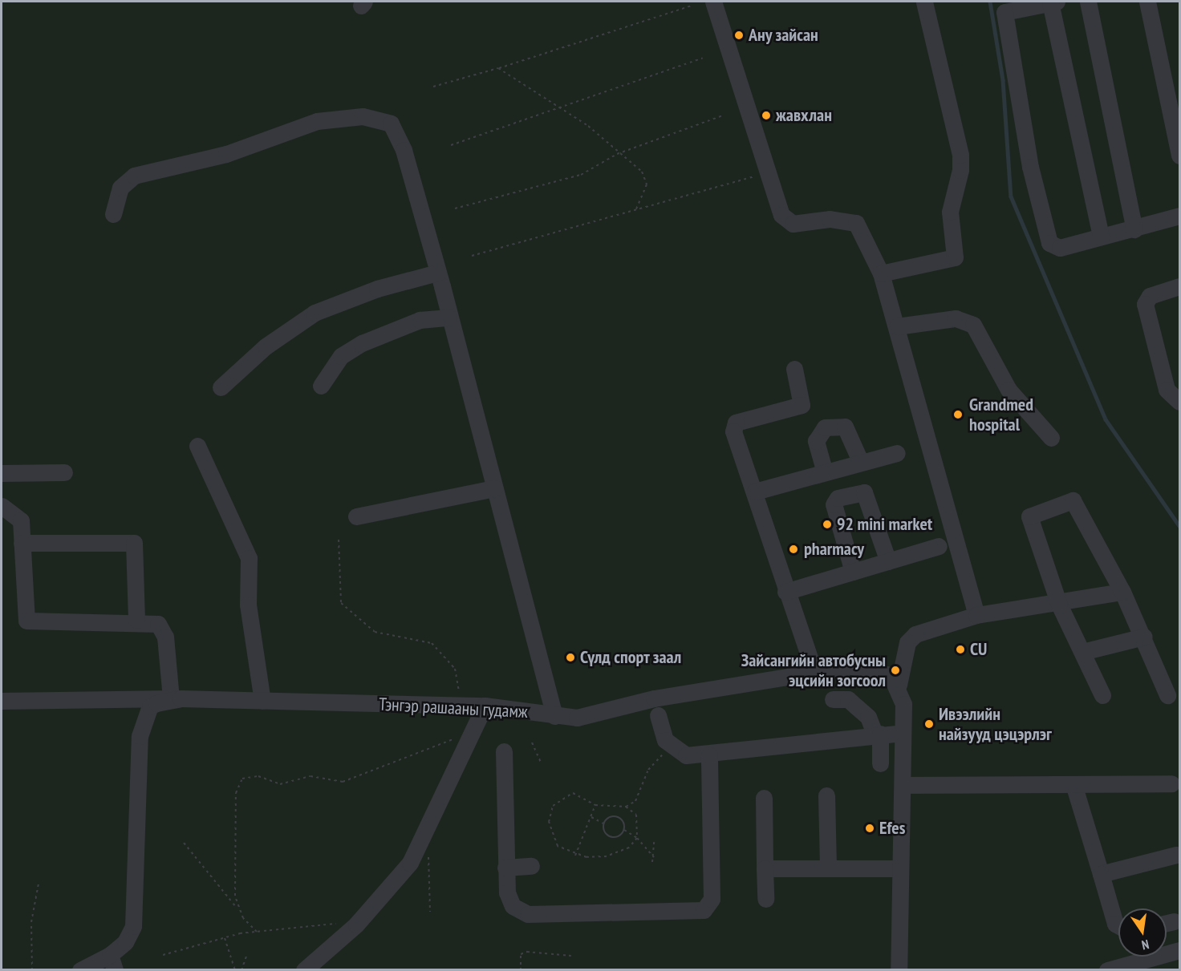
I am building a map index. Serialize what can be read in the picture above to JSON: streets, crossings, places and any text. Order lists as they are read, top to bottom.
{
  "streets": {
    "street": ["Тэнгэр рашааны гудамж"]
  },
  "places": [
    "Ану зайсан",
    "жавхлан",
    "Grandmed hospital",
    "92 mini market",
    "pharmacy",
    "CU",
    "Сүлд спорт заал",
    "Зайсангийн автобусны эцсийн зогсоол",
    "Ивээлийн найзууд цэцэрлэг",
    "Efes"
  ],
  "north": "bottom"
}
